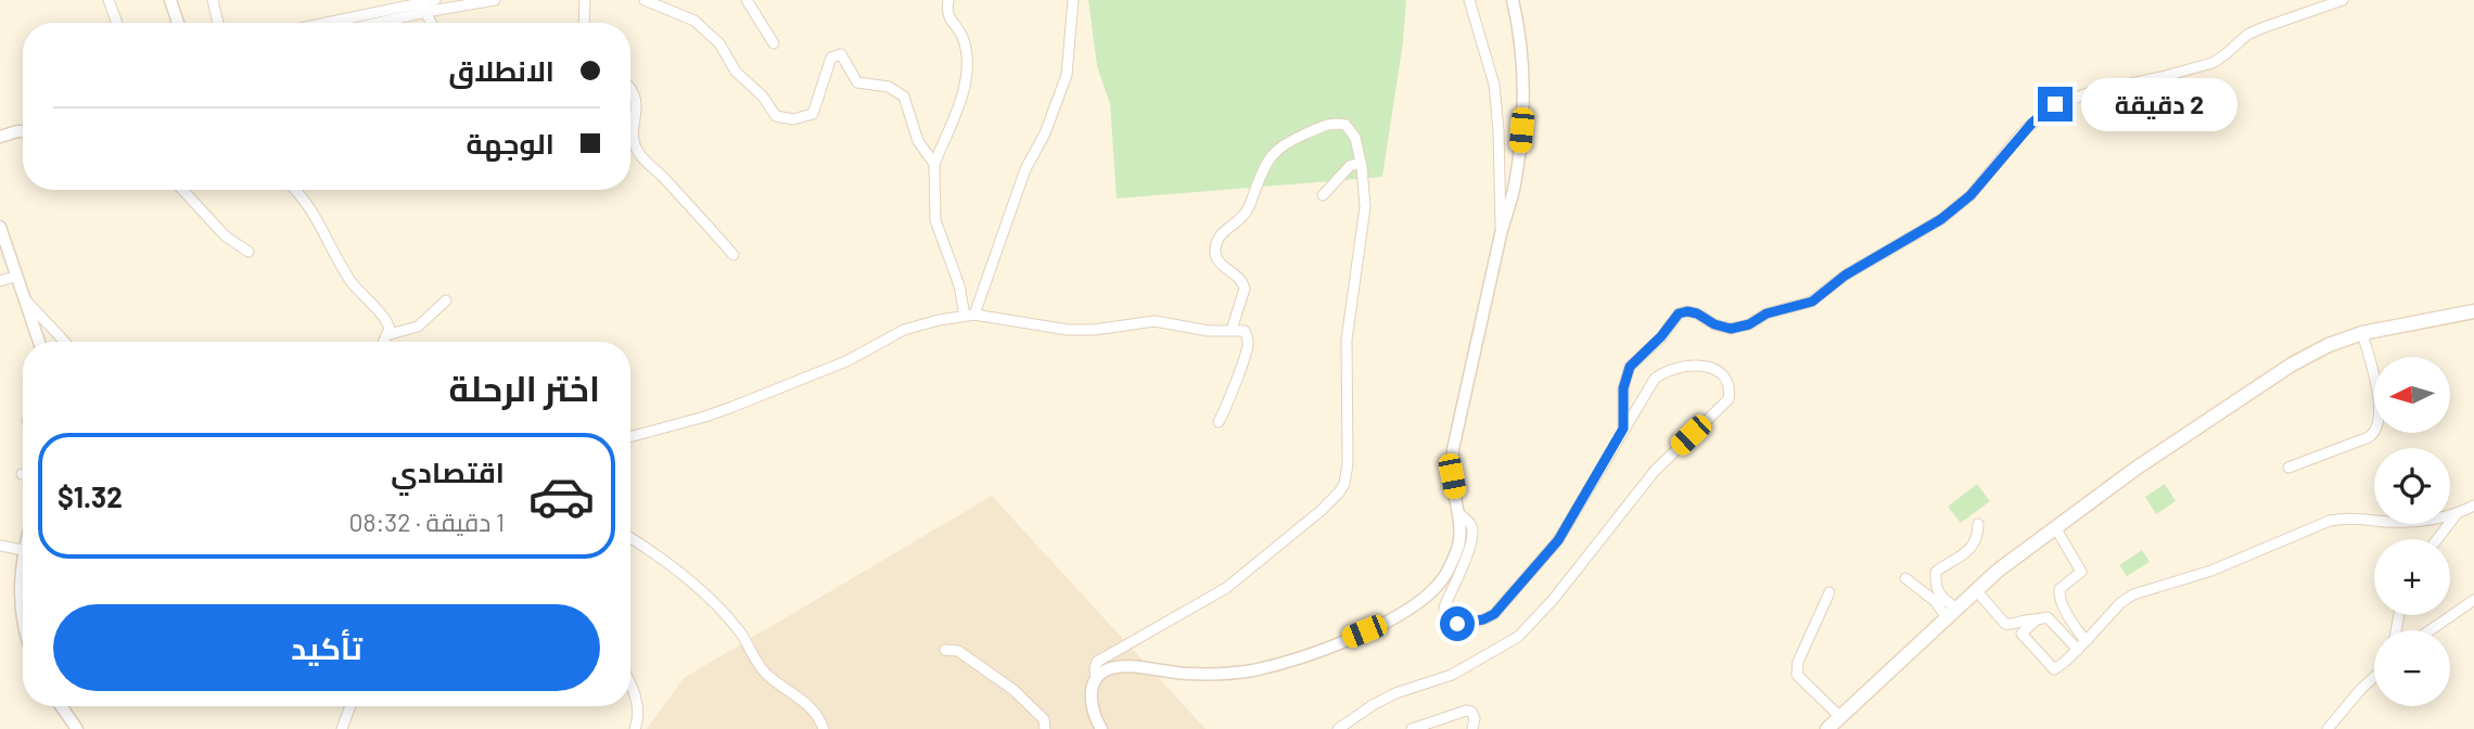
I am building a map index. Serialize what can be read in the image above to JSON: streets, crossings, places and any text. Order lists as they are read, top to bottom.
{
  "north": "left",
  "page": {
    "banner": ["الانطلاق", "الوجهة"],
    "bubble": "2 دقيقة",
    "heading": "اختر الرحلة",
    "map_buttons": ["+", "−"],
    "list": [
      {
        "name": "اقتصادي",
        "note": "1 دقيقة · 08:32",
        "value": "$1.32"
      }
    ],
    "buttons": "تأكيد"
  }
}
